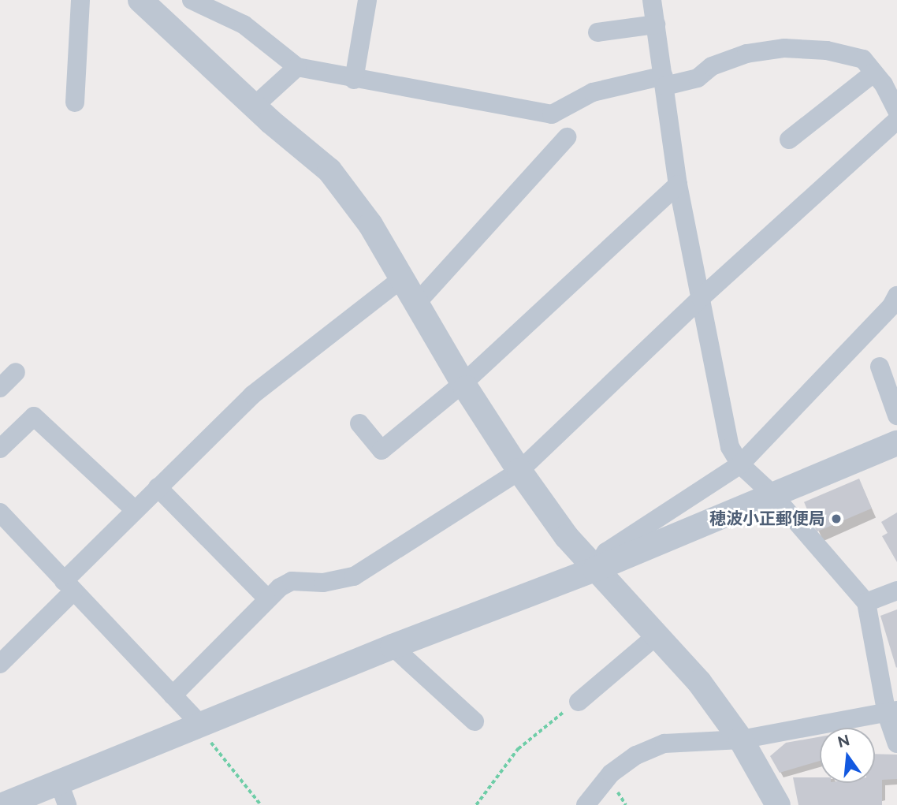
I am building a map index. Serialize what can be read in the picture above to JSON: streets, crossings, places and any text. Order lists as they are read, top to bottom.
{
  "places": ["穂波小正郵便局"],
  "north": "top"
}
